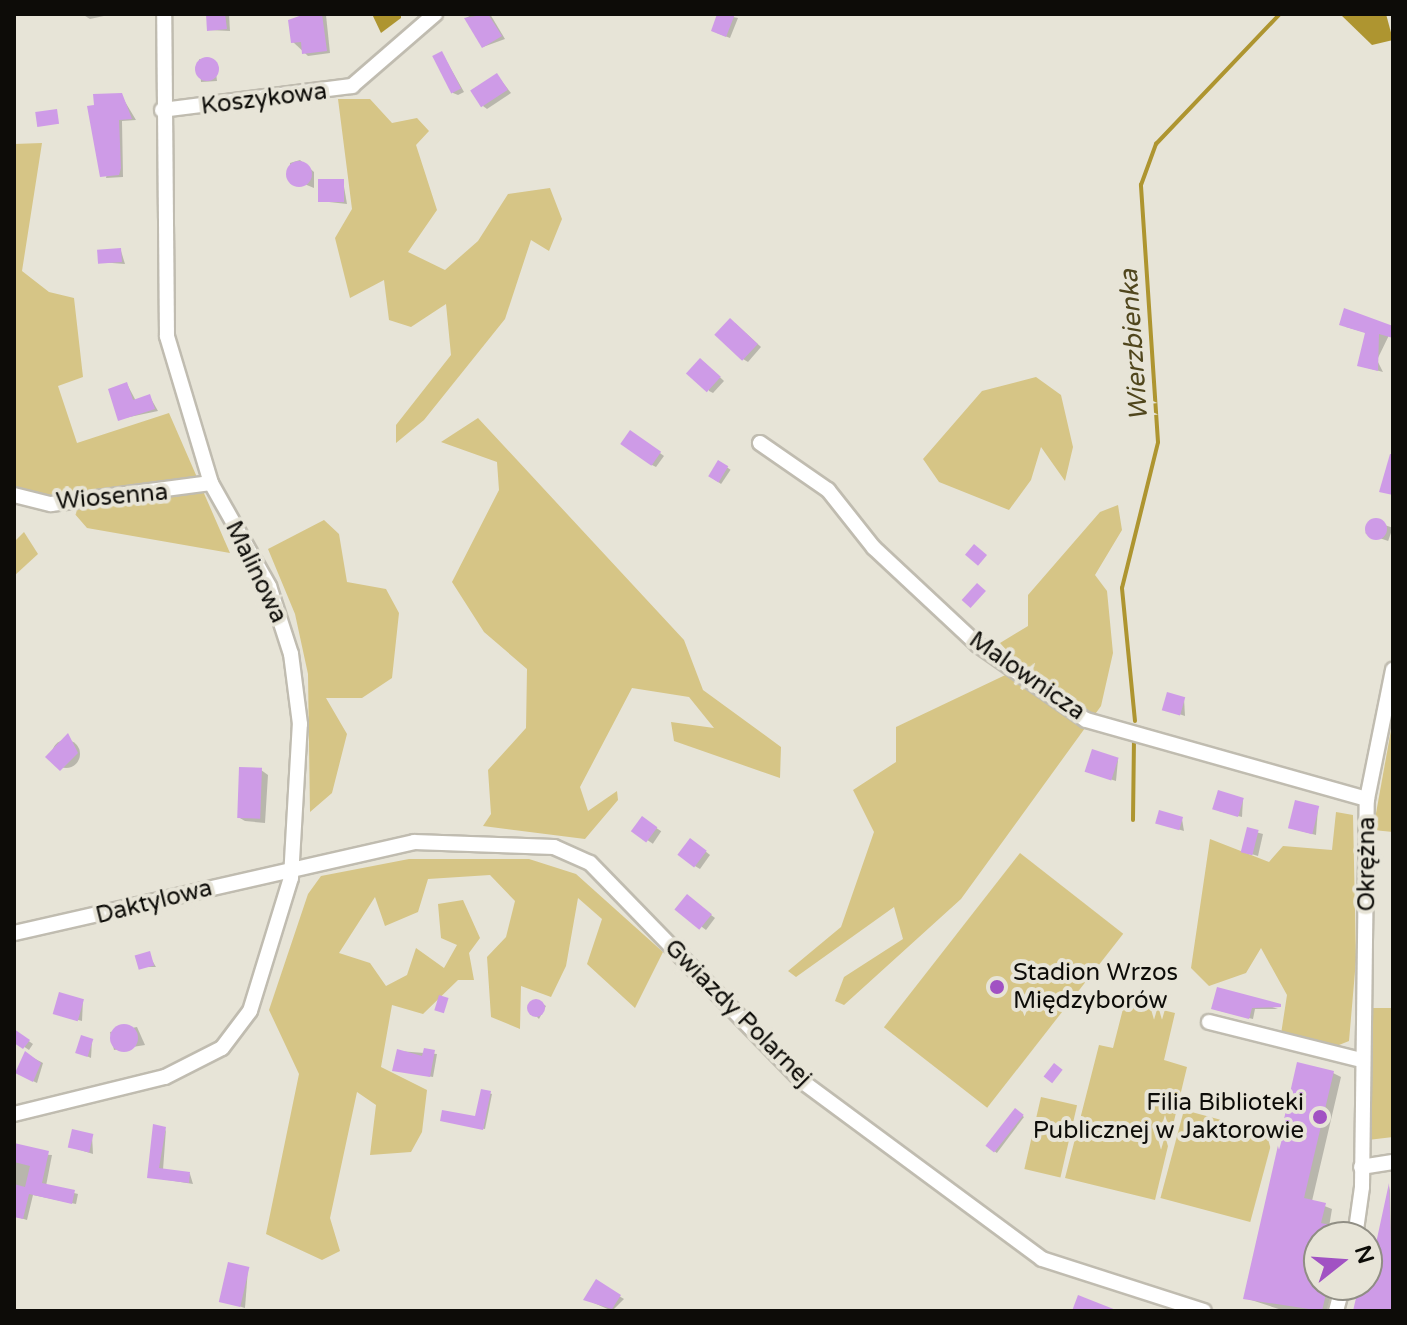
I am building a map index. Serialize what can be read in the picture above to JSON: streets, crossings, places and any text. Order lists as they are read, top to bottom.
{
  "streets": {
    "street": [
      "Koszykowa",
      "Wiosenna",
      "Malinowa",
      "Malownicza",
      "Okrężna",
      "Daktylowa",
      "Gwiazdy Polarnej"
    ]
  },
  "crossings": [
    ["Koszykowa", "Malinowa"],
    ["Wiosenna", "Malinowa"],
    ["Malinowa", "Daktylowa"],
    ["Malinowa", "Gwiazdy Polarnej"],
    ["Malownicza", "Okrężna"],
    ["Daktylowa", "Gwiazdy Polarnej"]
  ],
  "water": ["Wierzbienka"],
  "places": ["Stadion Wrzos Międzyborów", "Filia Biblioteki Publicznej w Jaktorowie"],
  "north": "right"
}
